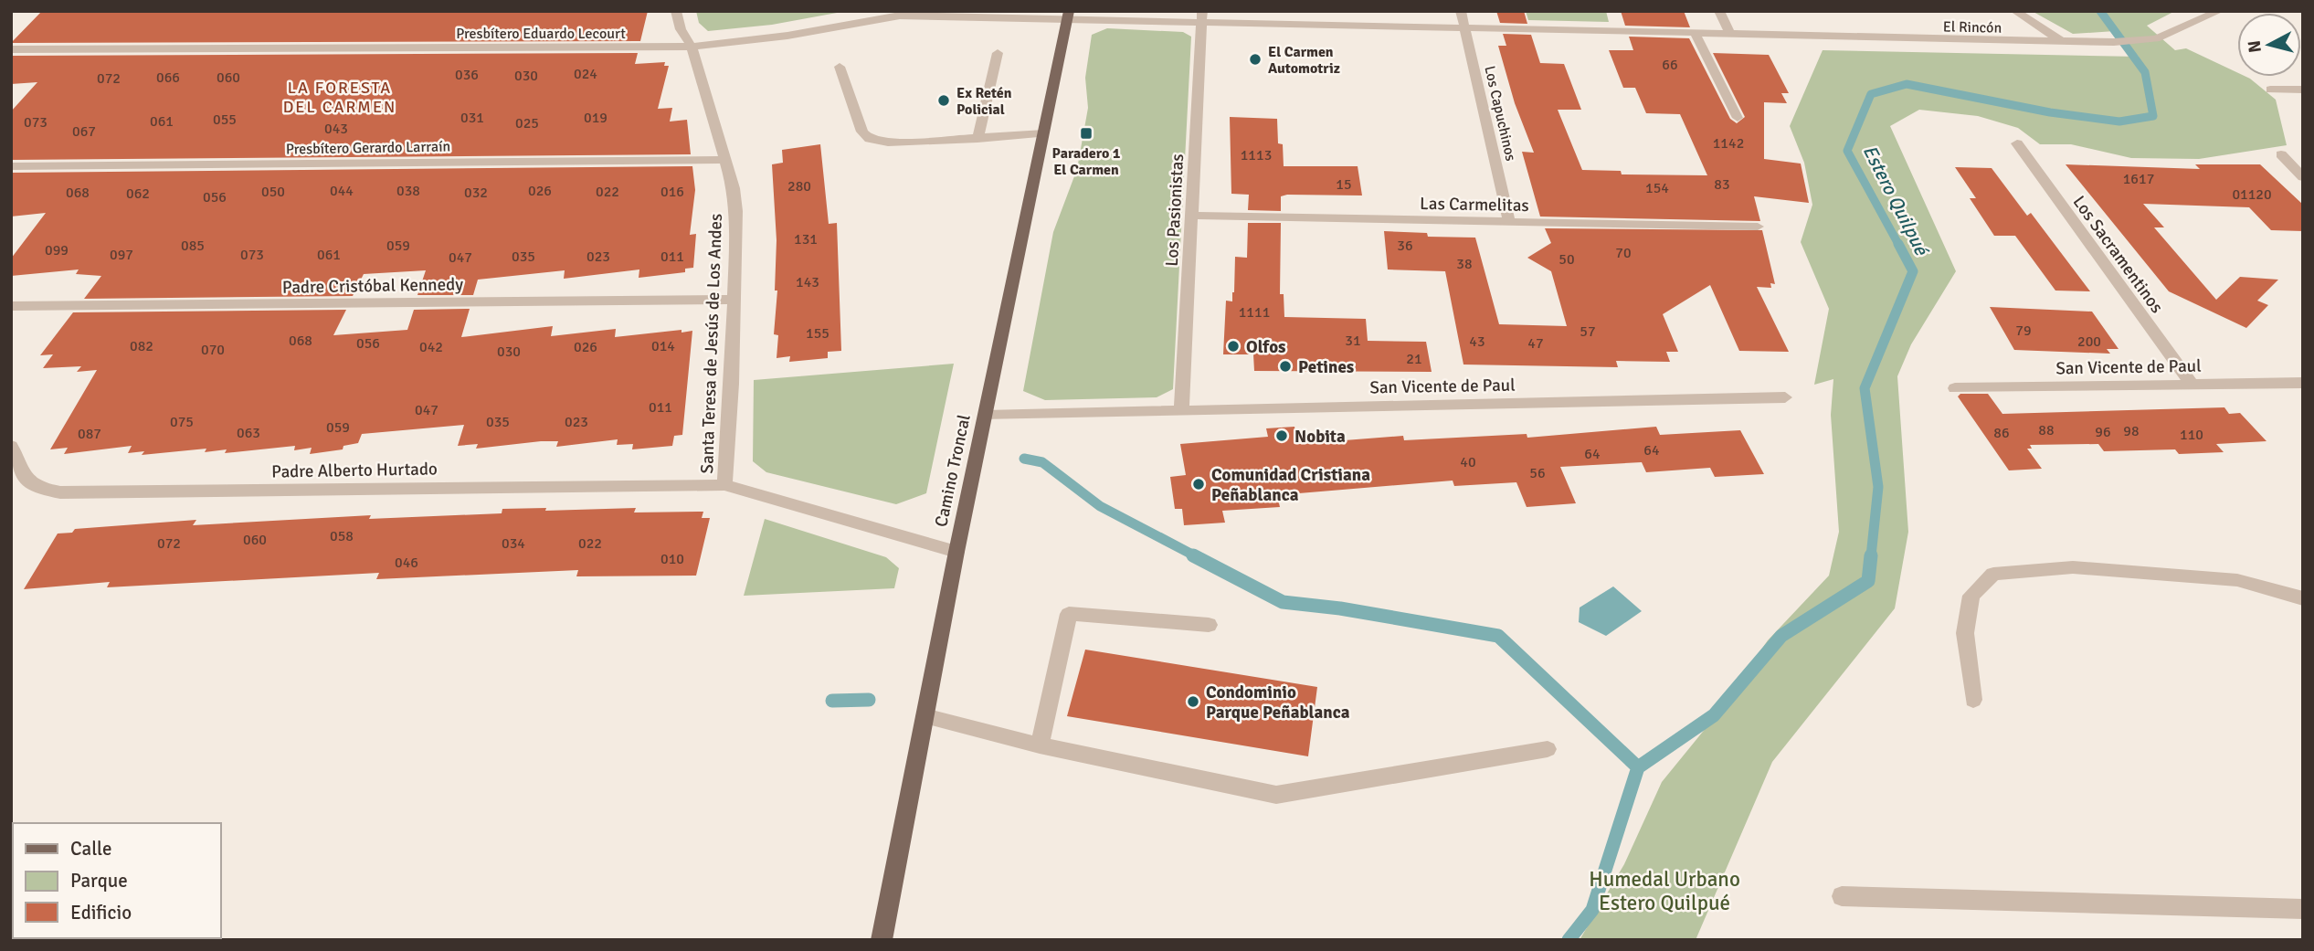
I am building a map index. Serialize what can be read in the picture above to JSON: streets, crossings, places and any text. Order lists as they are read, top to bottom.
{
  "streets": {
    "main road": ["Camino Troncal"],
    "street": [
      "El Rincón",
      "Presbítero Eduardo Lecourt",
      "Los Capuchinos",
      "Presbítero Gerardo Larraín",
      "Las Carmelitas",
      "Los Pasionistas",
      "Los Sacramentinos",
      "Padre Cristóbal Kennedy",
      "Santa Teresa de Jesús de Los Andes",
      "San Vicente de Paul",
      "Padre Alberto Hurtado"
    ]
  },
  "crossings": [
    ["El Rincón", "Presbítero Eduardo Lecourt"],
    ["El Rincón", "Los Capuchinos"],
    ["El Rincón", "Los Pasionistas"],
    ["El Rincón", "Camino Troncal"],
    ["Presbítero Eduardo Lecourt", "Santa Teresa de Jesús de Los Andes"],
    ["Presbítero Eduardo Lecourt", "Camino Troncal"],
    ["Los Capuchinos", "Las Carmelitas"],
    ["Presbítero Gerardo Larraín", "Santa Teresa de Jesús de Los Andes"],
    ["Las Carmelitas", "Los Pasionistas"],
    ["Los Pasionistas", "San Vicente de Paul"],
    ["Los Sacramentinos", "San Vicente de Paul"],
    ["Padre Cristóbal Kennedy", "Santa Teresa de Jesús de Los Andes"],
    ["Santa Teresa de Jesús de Los Andes", "Padre Alberto Hurtado"],
    ["Santa Teresa de Jesús de Los Andes", "Camino Troncal"],
    ["San Vicente de Paul", "Camino Troncal"]
  ],
  "districts": ["LA FORESTA DEL CARMEN"],
  "water": ["Estero Quilpué"],
  "parks": ["Humedal Urbano Estero Quilpué"],
  "places": {
    "other": [
      "El Carmen Automotriz",
      "Ex Retén Policial",
      "Olfos",
      "Petines",
      "Nobita",
      "Comunidad Cristiana Peñablanca",
      "Condominio Parque Peñablanca"
    ],
    "transit": ["Paradero 1 El Carmen"]
  },
  "house_numbers": [
    "66",
    "024",
    "036",
    "030",
    "066",
    "060",
    "072",
    "031",
    "019",
    "055",
    "061",
    "073",
    "025",
    "043",
    "067",
    "1142",
    "1113",
    "1617",
    "15",
    "83",
    "280",
    "154",
    "044",
    "038",
    "026",
    "050",
    "022",
    "016",
    "068",
    "032",
    "062",
    "01120",
    "056",
    "131",
    "085",
    "059",
    "36",
    "099",
    "70",
    "097",
    "073",
    "061",
    "035",
    "023",
    "011",
    "047",
    "50",
    "38",
    "143",
    "1111",
    "79",
    "57",
    "155",
    "068",
    "31",
    "43",
    "200",
    "056",
    "47",
    "082",
    "014",
    "042",
    "026",
    "070",
    "030",
    "21",
    "011",
    "047",
    "075",
    "035",
    "023",
    "059",
    "88",
    "98",
    "96",
    "063",
    "86",
    "087",
    "110",
    "64",
    "64",
    "40",
    "56",
    "058",
    "060",
    "072",
    "034",
    "022",
    "010",
    "046"
  ],
  "legend": ["Calle", "Parque", "Edificio"],
  "north": "left"
}
